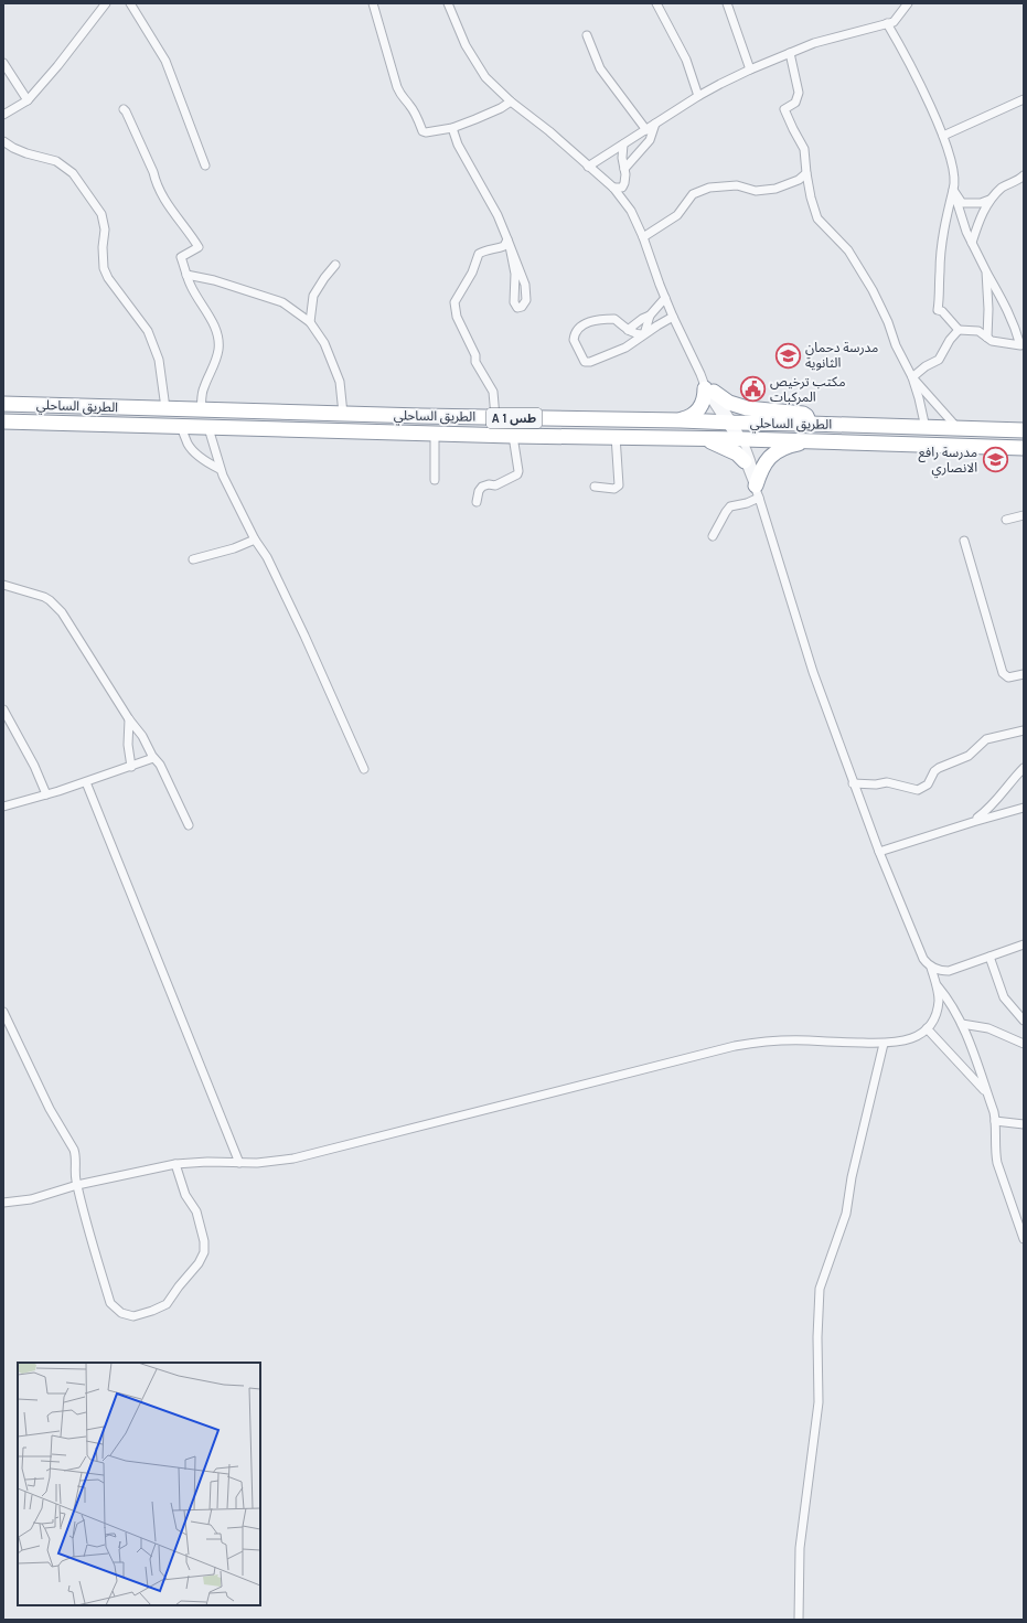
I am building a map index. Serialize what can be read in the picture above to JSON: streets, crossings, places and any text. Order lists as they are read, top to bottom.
{
  "streets": {
    "highway": ["الطريق الساحلي", "A 1 طس"]
  },
  "places": {
    "school or university": ["مدرسة دحمان الثانوية", "مدرسة رافع الانصاري"],
    "public building": ["مكتب ترخيص المركبات"]
  }
}
